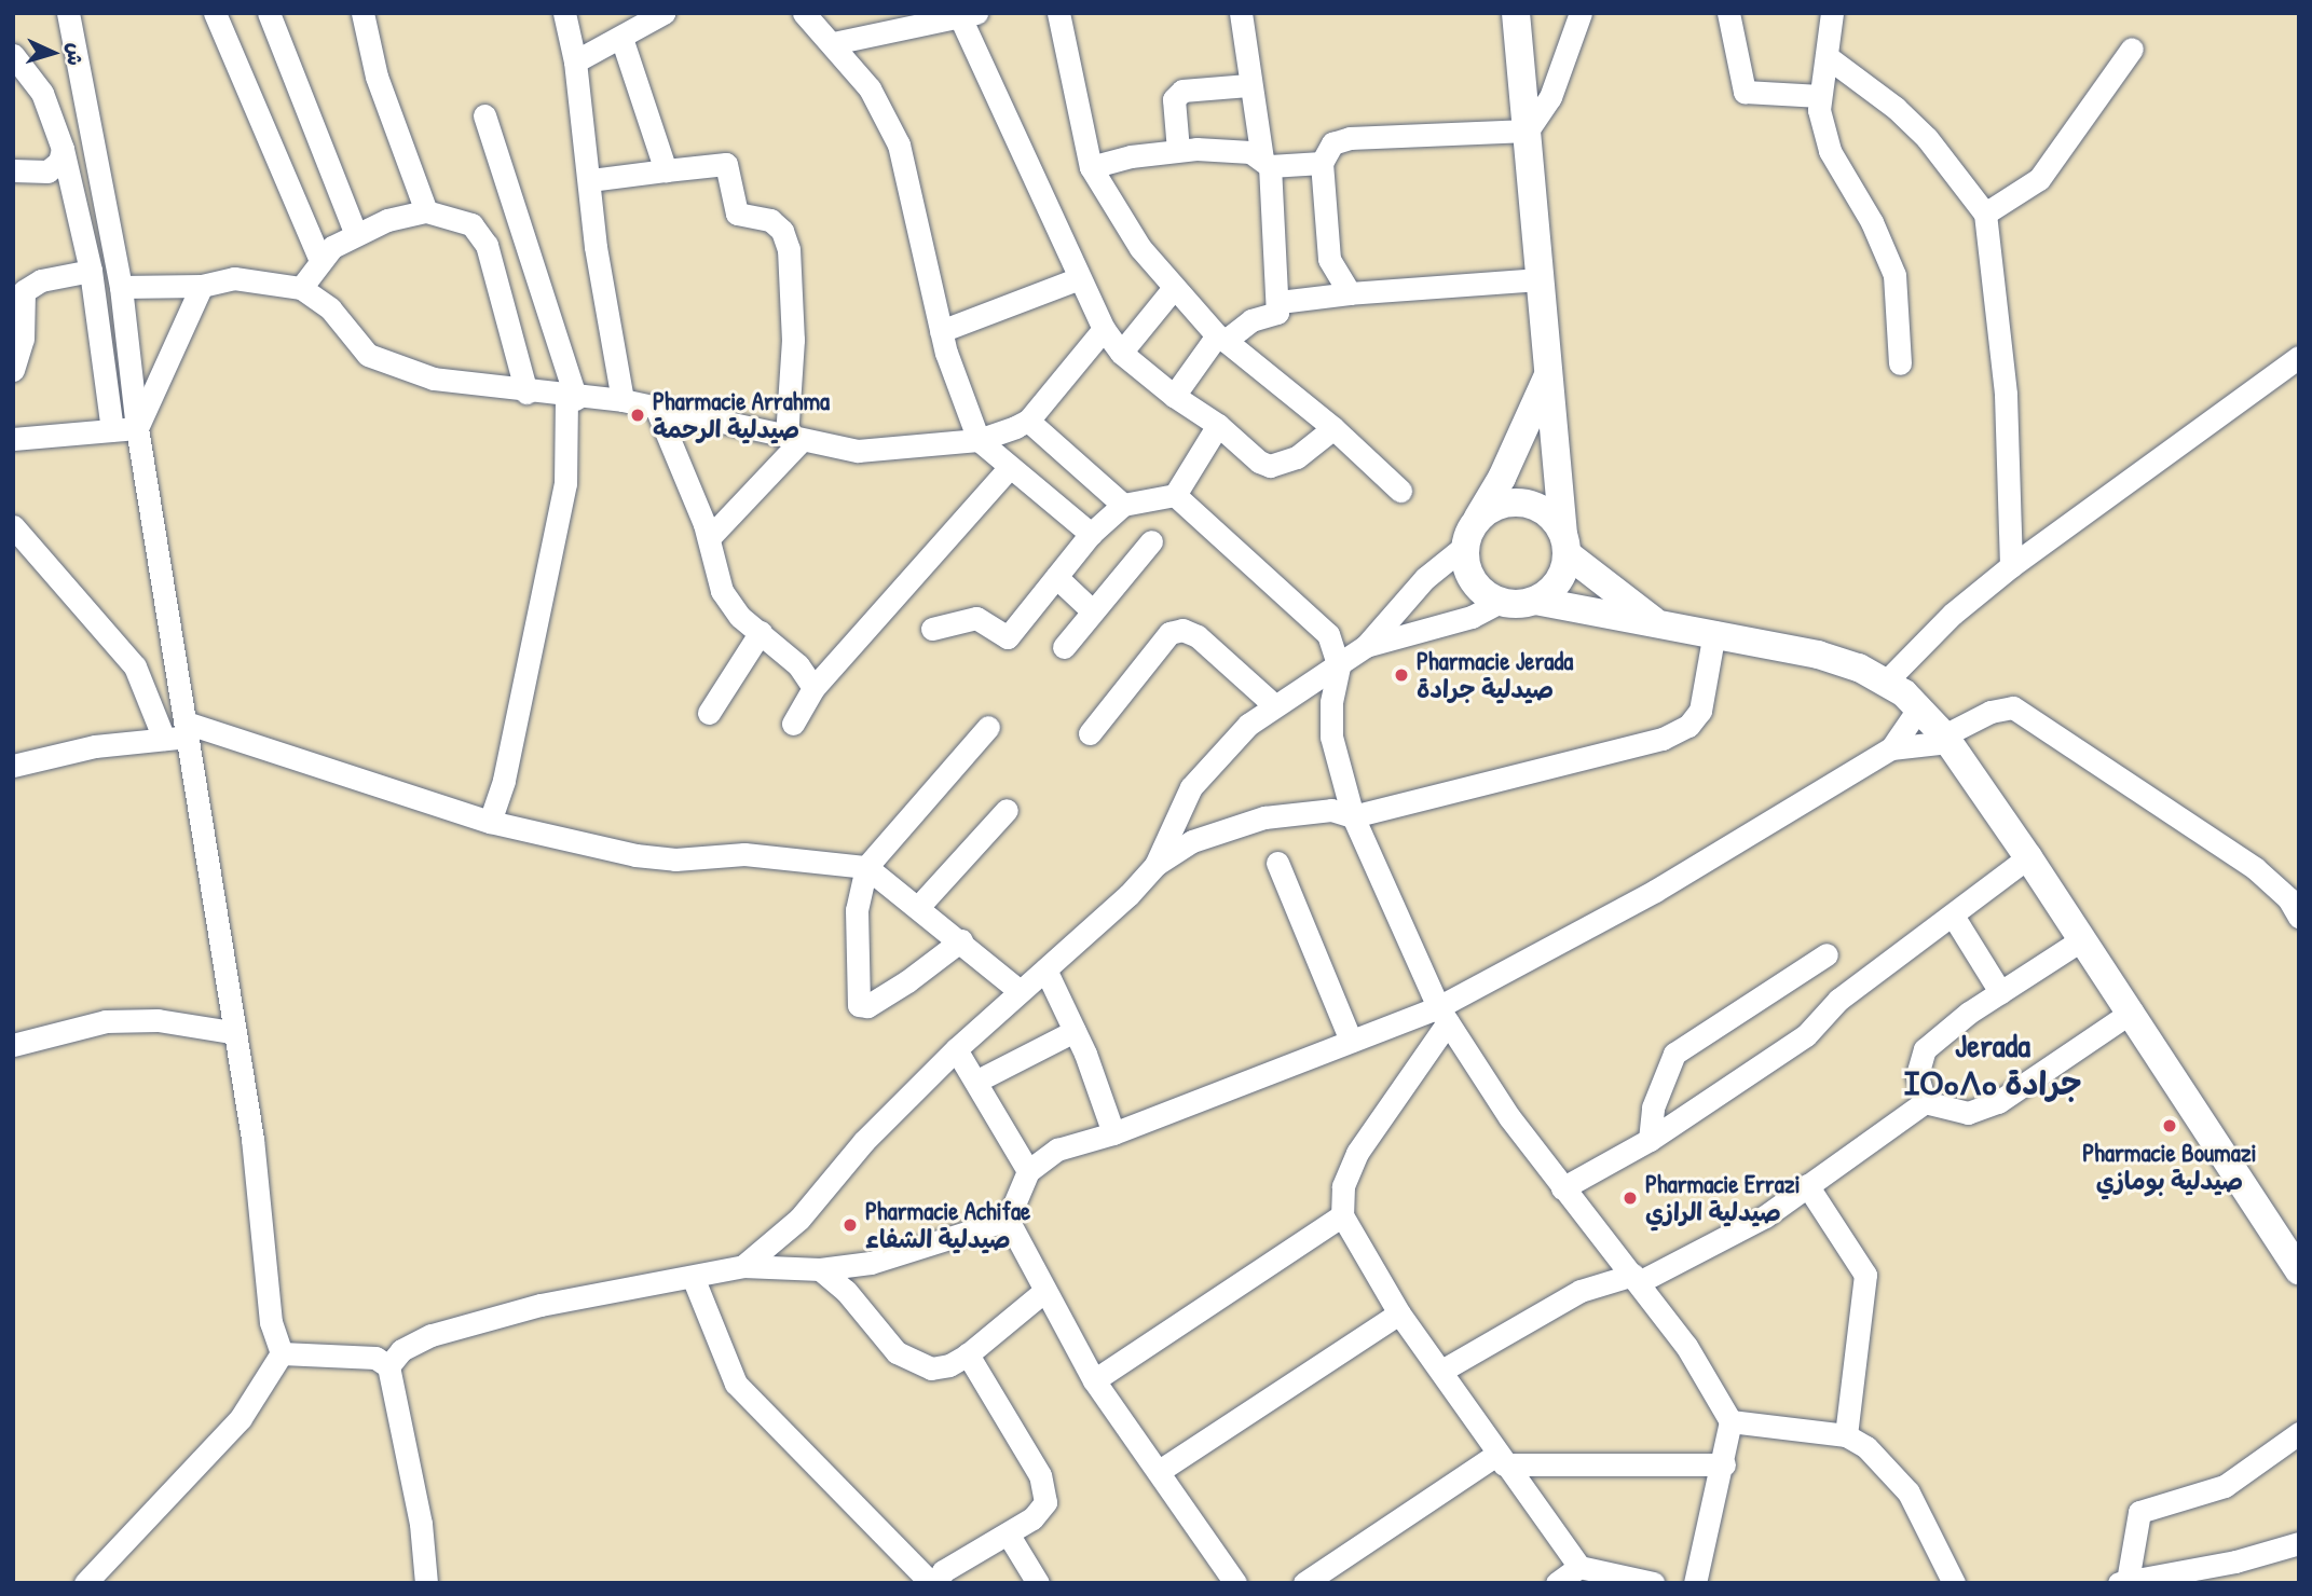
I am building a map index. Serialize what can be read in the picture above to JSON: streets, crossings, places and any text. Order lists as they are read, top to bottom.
{
  "districts": ["Jerada ⵊⵔⴰⴷⴰ جرادة"],
  "places": [
    "Pharmacie Arrahma صيدلية الرحمة",
    "Pharmacie Jerada صيدلية جرادة",
    "Pharmacie Boumazi صيدلية بومازي",
    "Pharmacie Errazi صيدلية الرازي",
    "Pharmacie Achifae صيدلية الشفاء"
  ],
  "north": "right"
}
